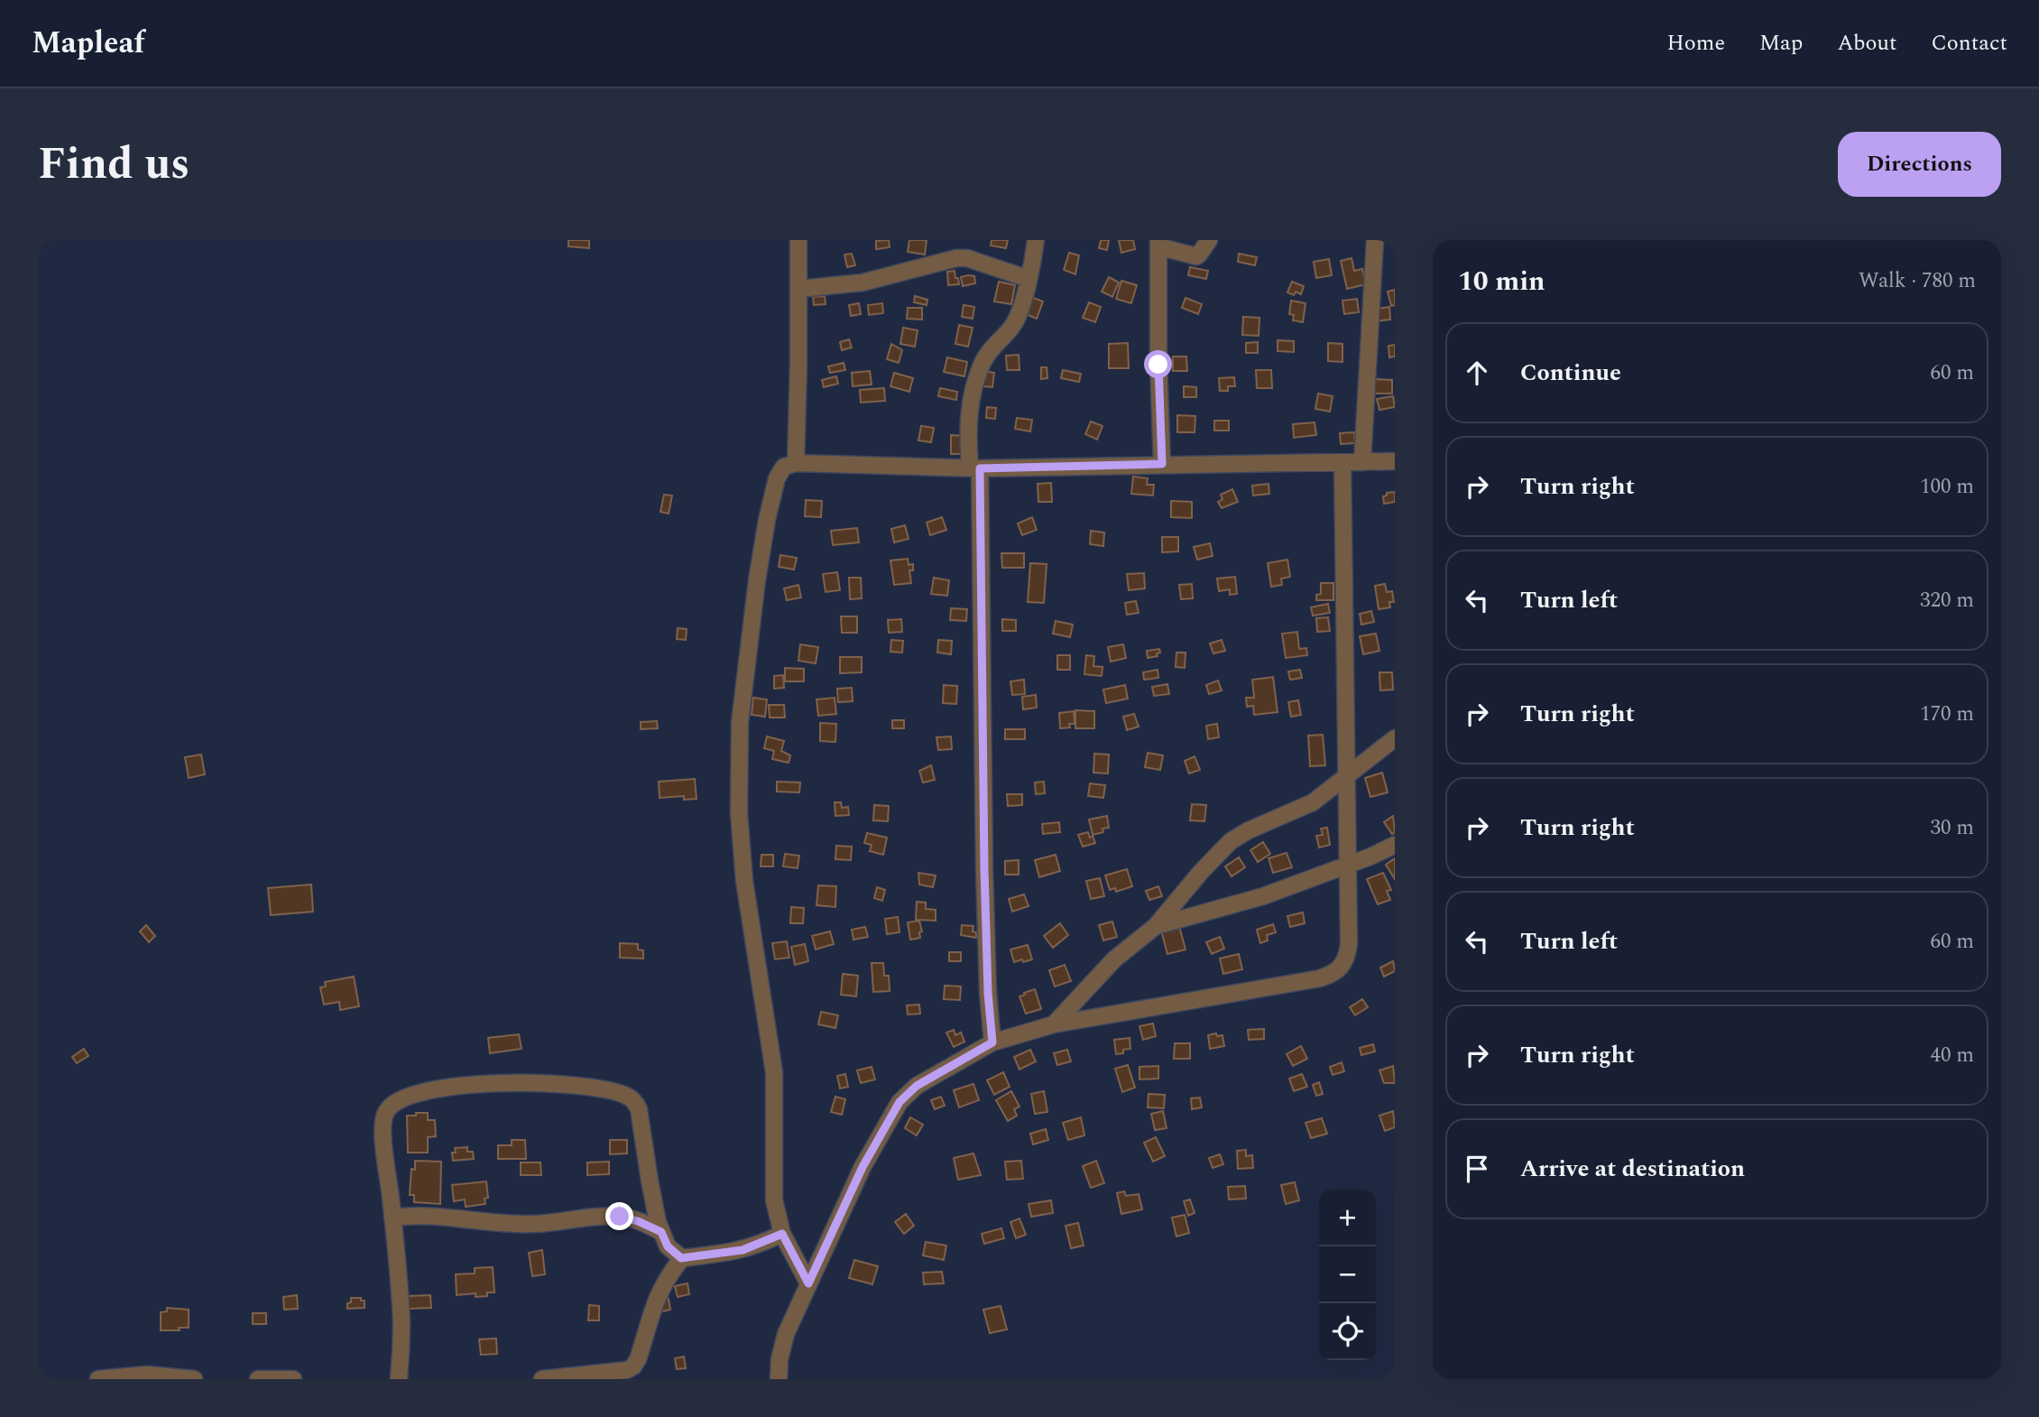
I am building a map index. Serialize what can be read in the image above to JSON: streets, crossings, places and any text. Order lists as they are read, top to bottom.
{
  "page": {
    "header": "Mapleaf",
    "nav": [
      "Home",
      "Map",
      "About",
      "Contact"
    ],
    "title": "Find us",
    "buttons": "Directions",
    "heading": ["10 min", "Walk · 780 m"],
    "list": [
      ["Continue", "60 m"],
      ["Turn right", "100 m"],
      ["Turn left", "320 m"],
      ["Turn right", "170 m"],
      ["Turn right", "30 m"],
      ["Turn left", "60 m"],
      ["Turn right", "40 m"],
      "Arrive at destination"
    ],
    "map_buttons": ["+", "−"]
  }
}
